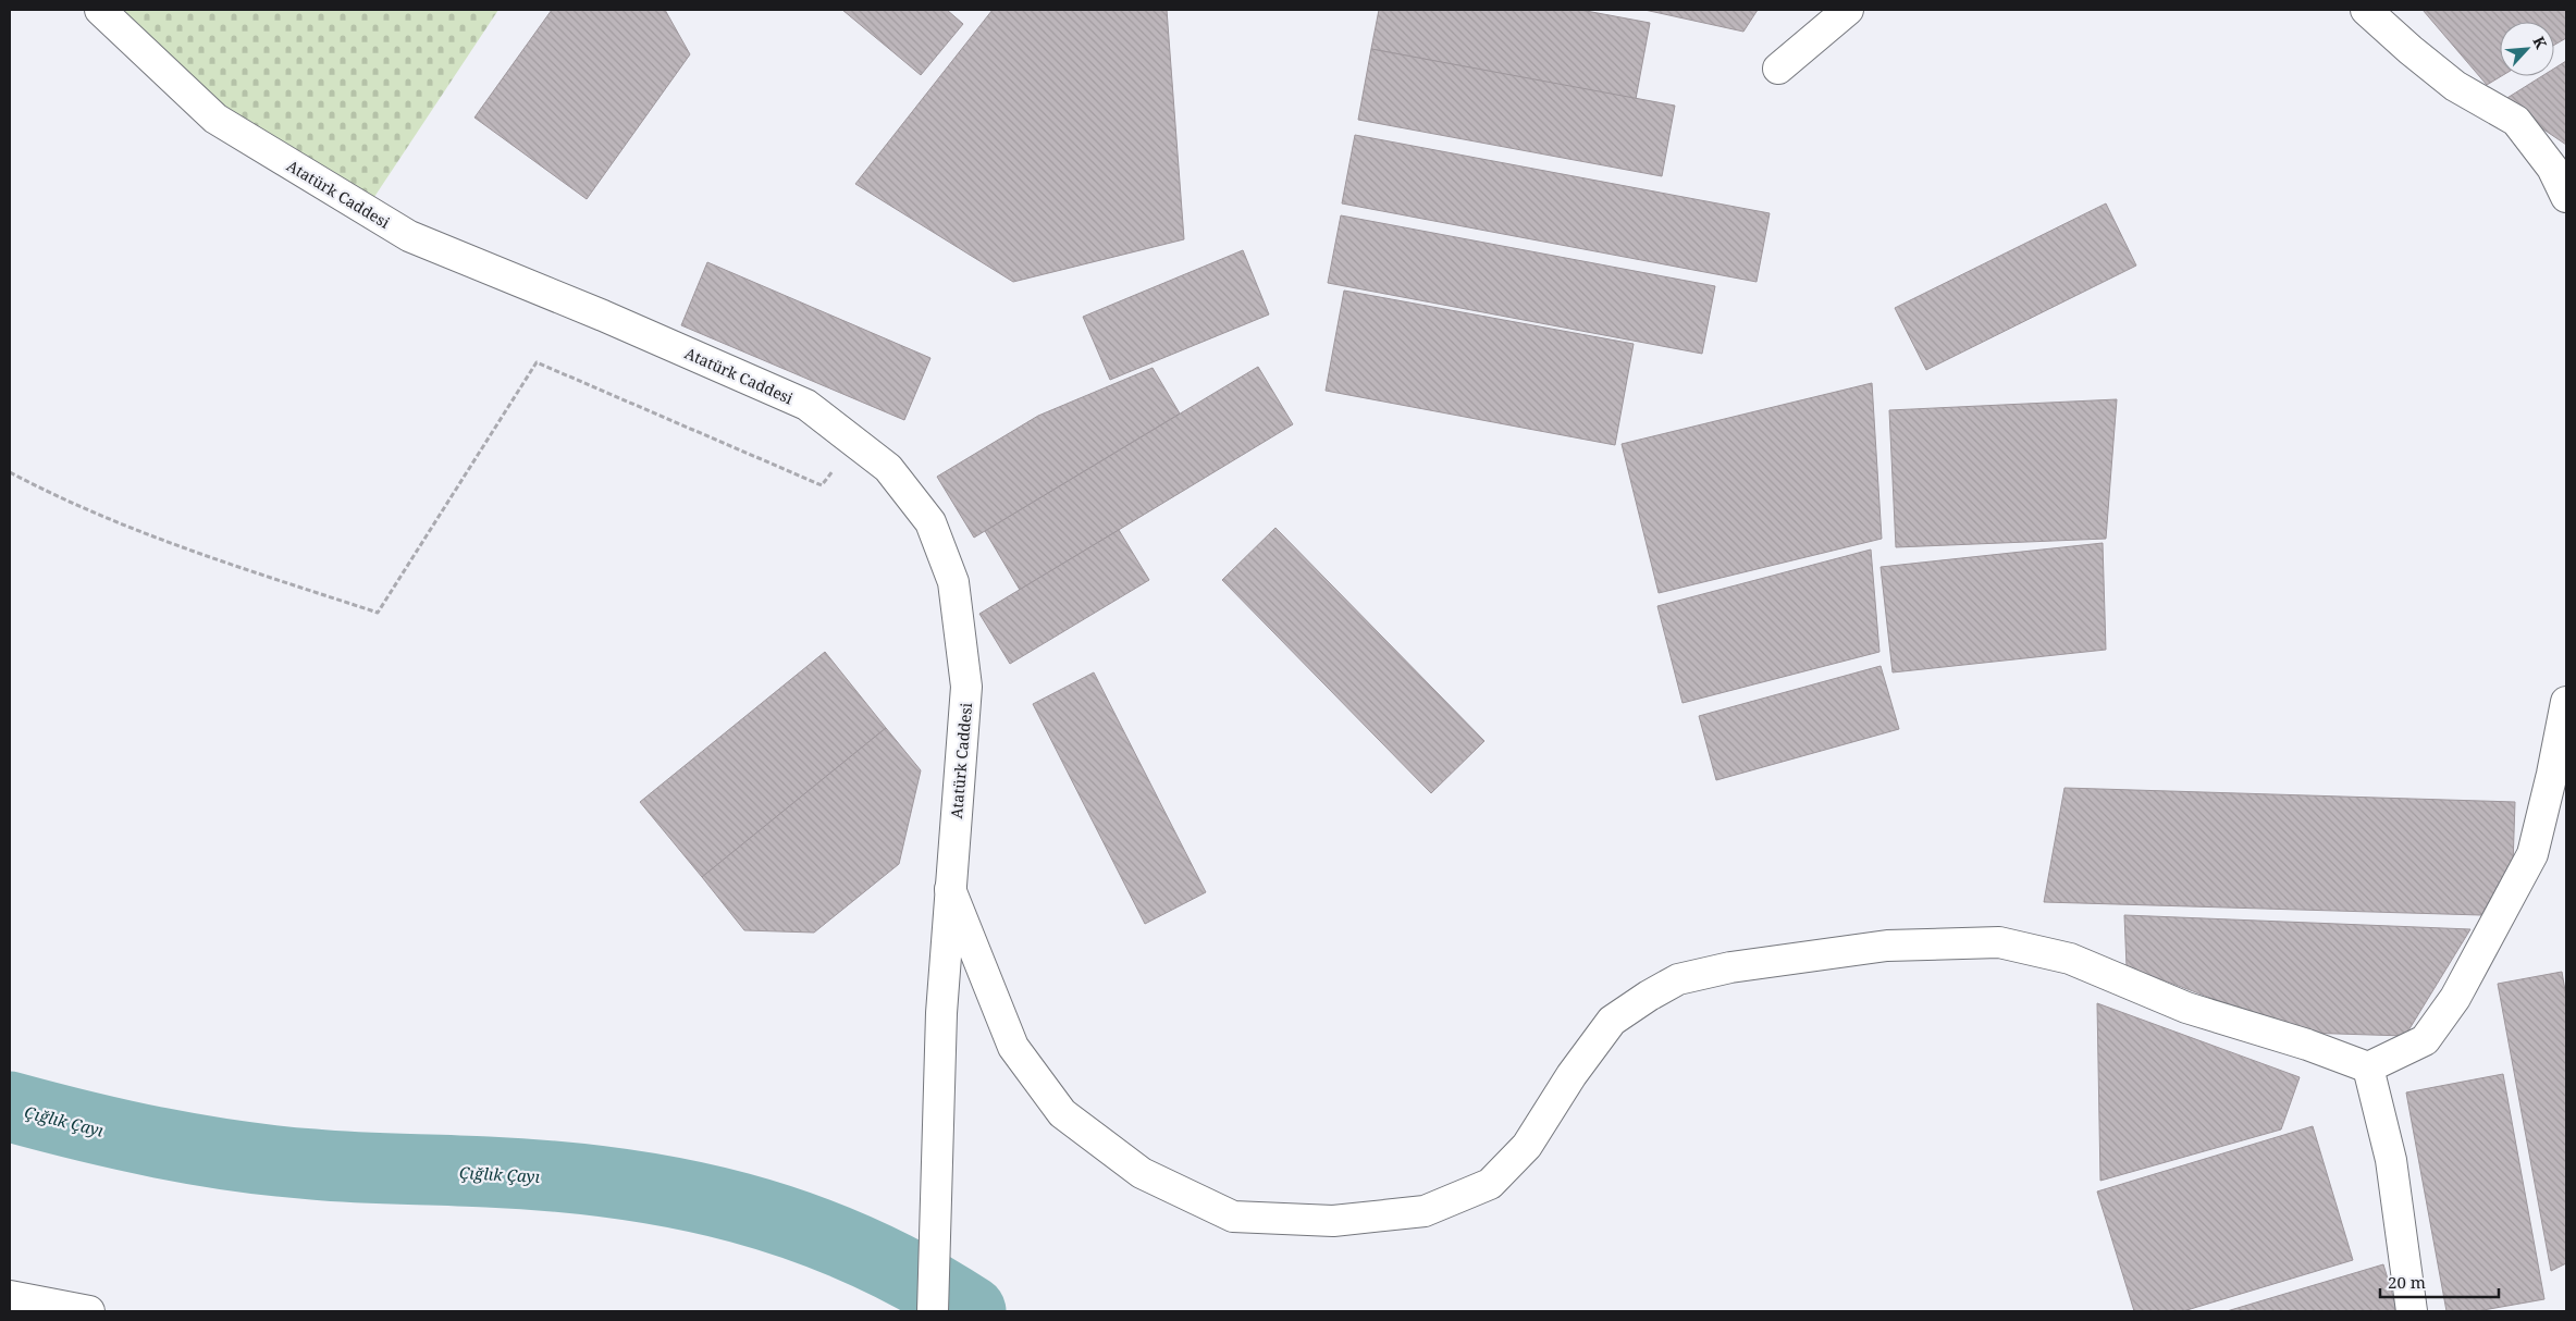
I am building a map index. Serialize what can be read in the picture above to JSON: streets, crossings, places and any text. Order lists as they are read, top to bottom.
{
  "streets": {
    "street": ["Atatürk Caddesi"]
  },
  "water": ["Çığlık Çayı"],
  "scale_bar": "20 m",
  "north": "top right"
}
